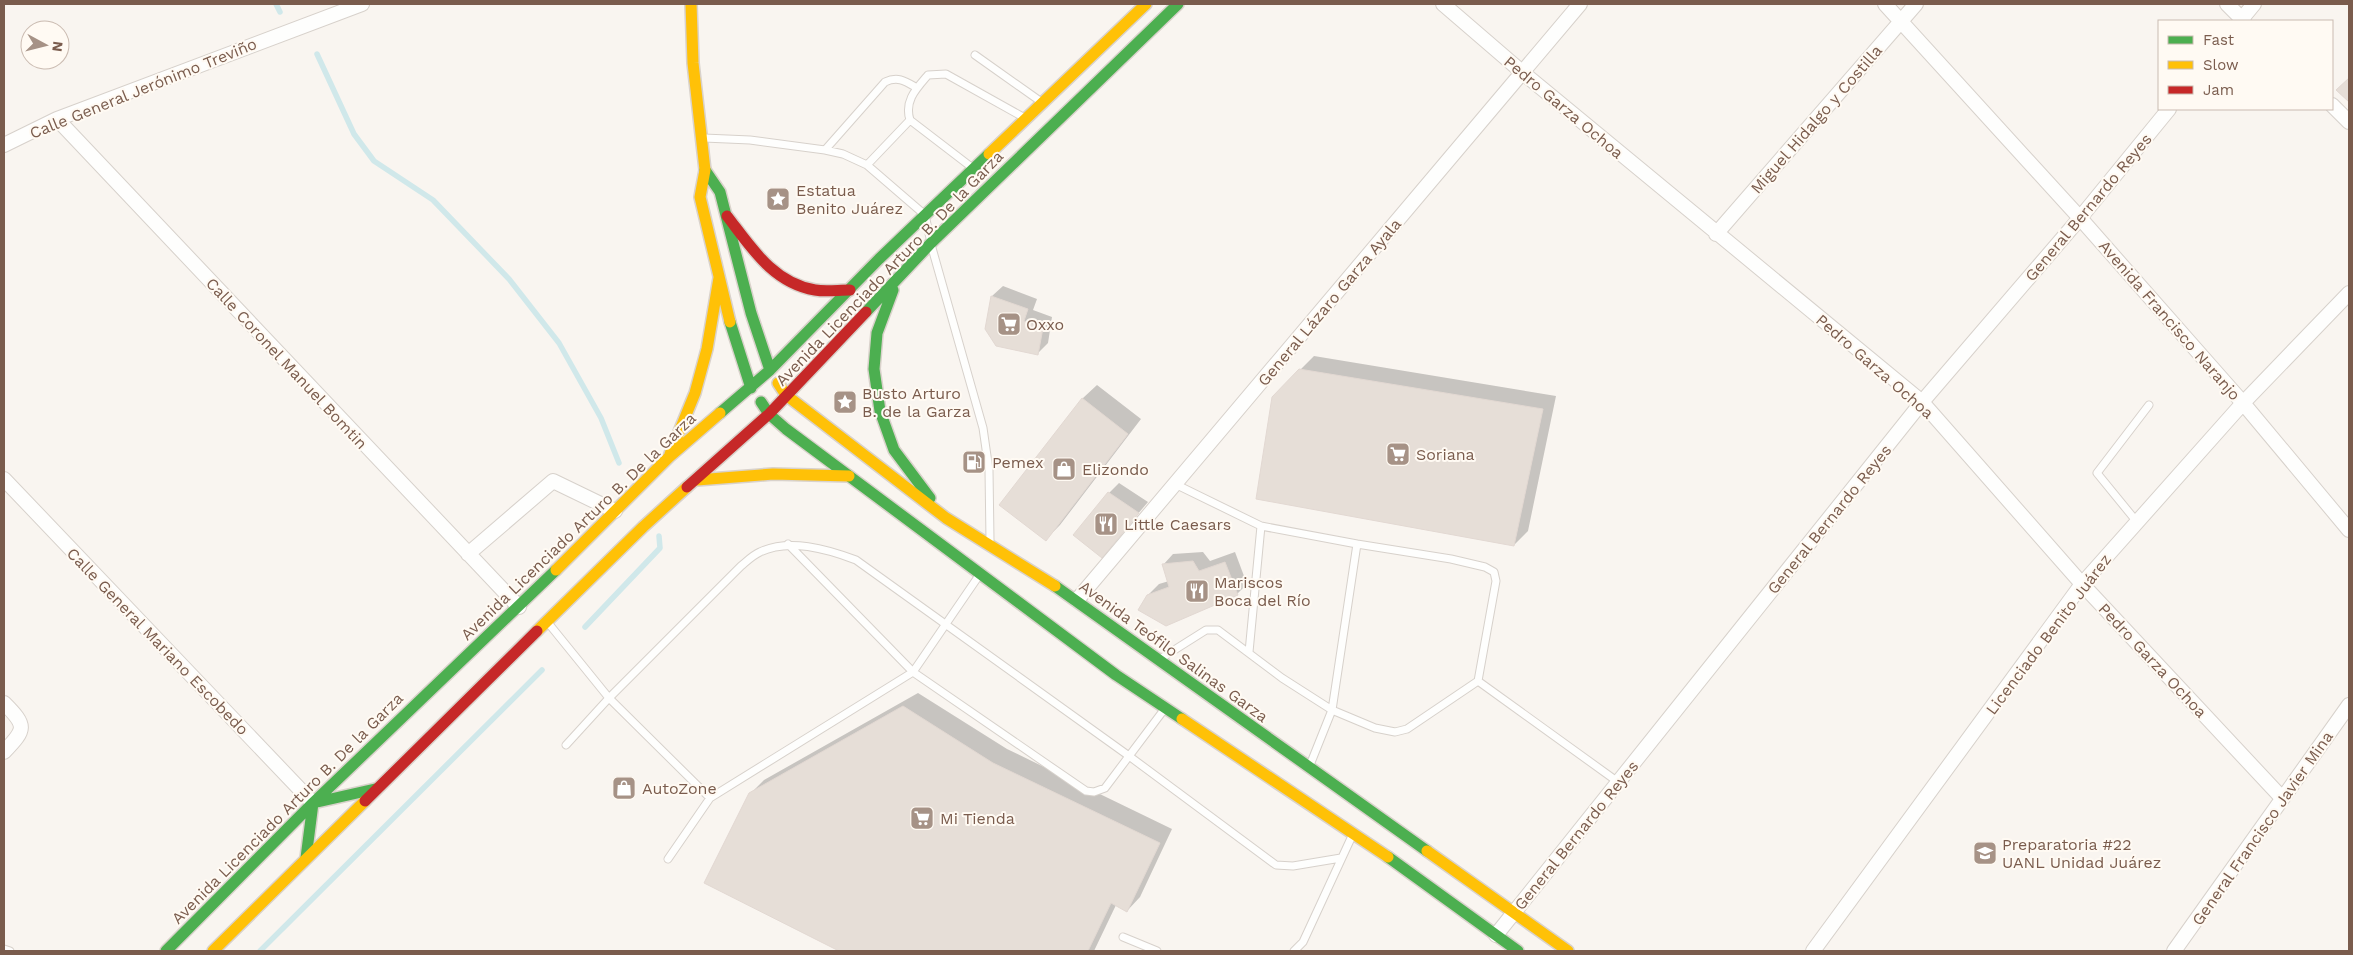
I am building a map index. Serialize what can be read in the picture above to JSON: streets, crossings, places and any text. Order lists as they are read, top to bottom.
{
  "streets": {
    "main road": ["Avenida Licenciado Arturo B. De la Garza", "Avenida Teófilo Salinas Garza"],
    "street": [
      "Calle General Jerónimo Treviño",
      "Pedro Garza Ochoa",
      "Miguel Hidalgo y Costilla",
      "General Bernardo Reyes",
      "General Lázaro Garza Ayala",
      "Avenida Francisco Naranjo",
      "Calle Coronel Manuel Bomtin",
      "Licenciado Benito Juárez",
      "Calle General Mariano Escobedo",
      "General Francisco Javier Mina"
    ]
  },
  "crossings": [
    ["Calle General Jerónimo Treviño", "Calle Coronel Manuel Bomtin"],
    ["Pedro Garza Ochoa", "Miguel Hidalgo y Costilla"],
    ["Pedro Garza Ochoa", "General Bernardo Reyes"],
    ["Pedro Garza Ochoa", "General Lázaro Garza Ayala"],
    ["Pedro Garza Ochoa", "Licenciado Benito Juárez"],
    ["Pedro Garza Ochoa", "General Francisco Javier Mina"],
    ["Miguel Hidalgo y Costilla", "Avenida Francisco Naranjo"],
    ["General Bernardo Reyes", "Avenida Francisco Naranjo"],
    ["General Bernardo Reyes", "Avenida Teófilo Salinas Garza"],
    ["Avenida Licenciado Arturo B. De la Garza", "Calle Coronel Manuel Bomtin"],
    ["Avenida Licenciado Arturo B. De la Garza", "Calle General Mariano Escobedo"],
    ["Avenida Licenciado Arturo B. De la Garza", "Avenida Teófilo Salinas Garza"],
    ["General Lázaro Garza Ayala", "Avenida Teófilo Salinas Garza"],
    ["Avenida Francisco Naranjo", "Licenciado Benito Juárez"]
  ],
  "places": {
    "place": ["Estatua Benito Juárez", "Busto Arturo B. de la Garza"],
    "supermarket": ["Oxxo", "Soriana", "Mi Tienda"],
    "fuel station": ["Pemex"],
    "shop": ["Elizondo", "AutoZone"],
    "restaurant": ["Little Caesars", "Mariscos Boca del Río"],
    "school or university": ["Preparatoria #22 UANL Unidad Juárez"]
  },
  "legend": ["Fast", "Slow", "Jam"],
  "north": "right"
}
